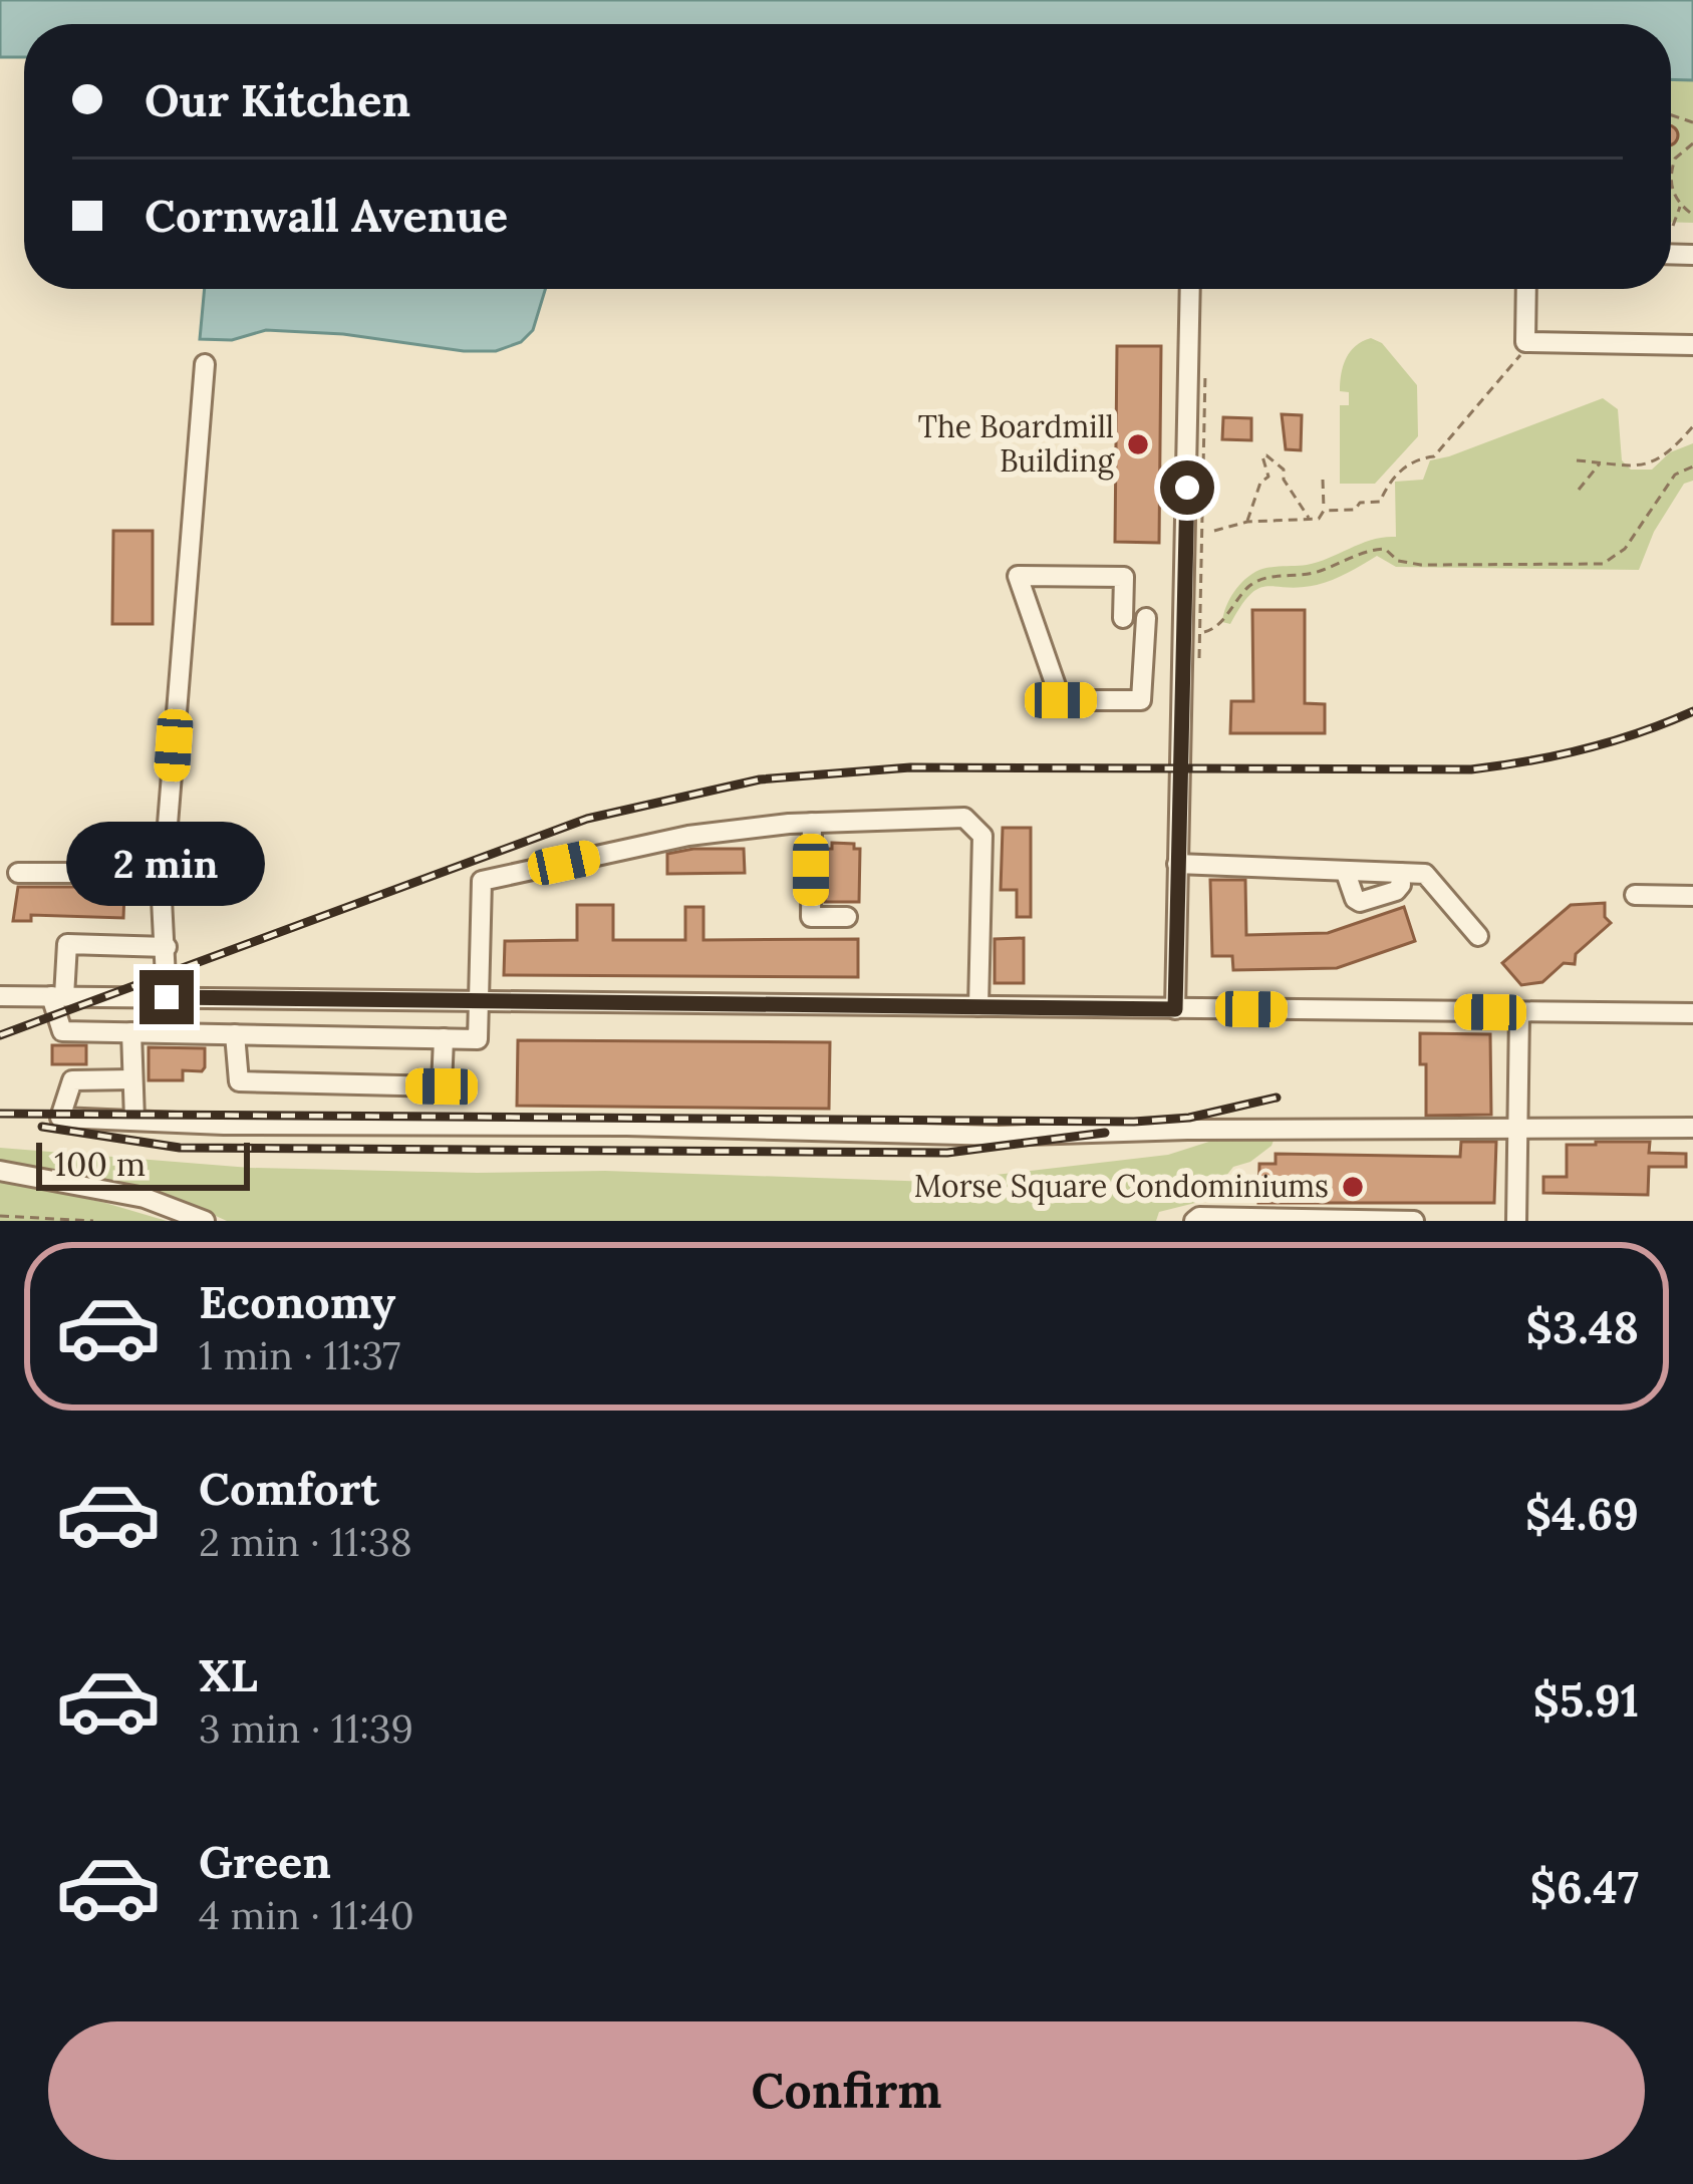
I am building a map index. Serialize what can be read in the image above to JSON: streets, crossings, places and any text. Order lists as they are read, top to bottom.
{
  "places": ["The Boardmill Building", "Morse Square Condominiums"],
  "scale_bar": "100 m",
  "page": {
    "banner": ["Our Kitchen", "Cornwall Avenue"],
    "bubble": "2 min",
    "scale": "100 m",
    "list": [
      {
        "name": "Economy",
        "note": "1 min · 11:37",
        "value": "$3.48"
      },
      {
        "name": "Comfort",
        "note": "2 min · 11:38",
        "value": "$4.69"
      },
      {
        "name": "XL",
        "note": "3 min · 11:39",
        "value": "$5.91"
      },
      {
        "name": "Green",
        "note": "4 min · 11:40",
        "value": "$6.47"
      }
    ],
    "buttons": "Confirm"
  }
}
